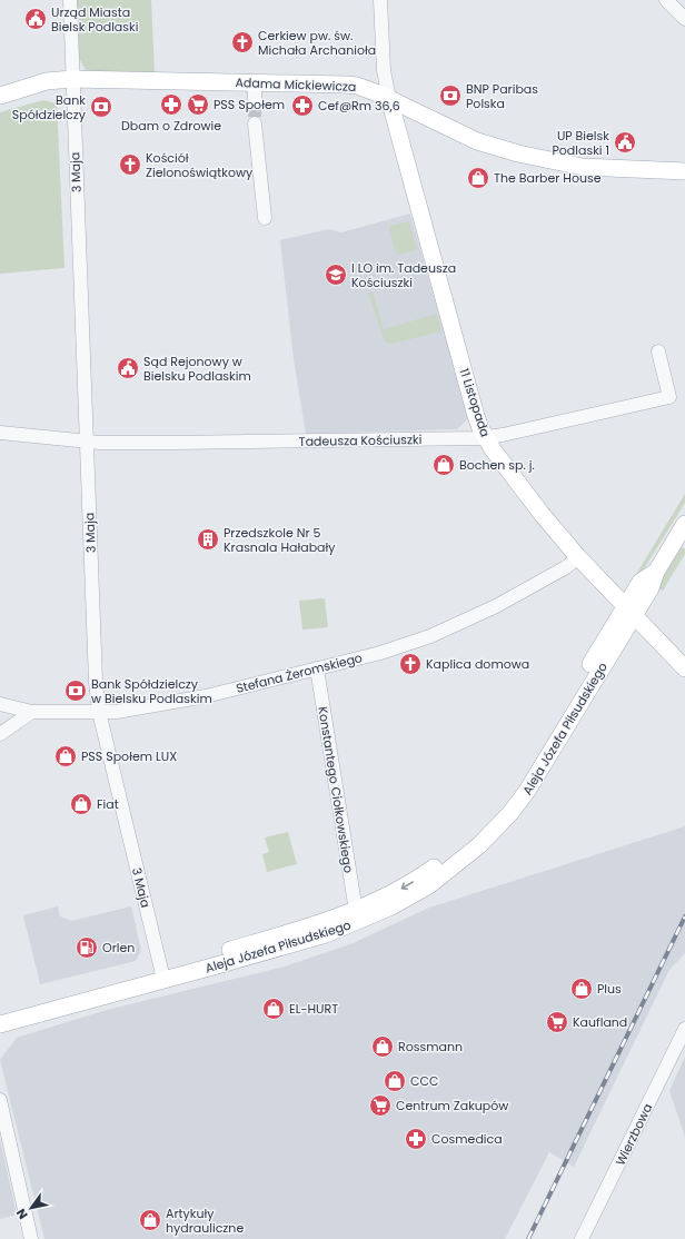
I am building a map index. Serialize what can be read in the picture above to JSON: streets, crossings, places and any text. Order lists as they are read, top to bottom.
{
  "streets": {
    "main road": ["Adama Mickiewicza", "11 Listopada", "Aleja Józefa Piłsudskiego"],
    "street": [
      "3 Maja",
      "Tadeusza Kościuszki",
      "Stefana Żeromskiego",
      "Konstantego Ciołkowskiego",
      "Wierzbowa"
    ]
  },
  "crossings": [
    ["Adama Mickiewicza", "3 Maja"],
    ["Adama Mickiewicza", "11 Listopada"],
    ["3 Maja", "Tadeusza Kościuszki"],
    ["3 Maja", "Stefana Żeromskiego"],
    ["3 Maja", "Aleja Józefa Piłsudskiego"],
    ["11 Listopada", "Tadeusza Kościuszki"],
    ["11 Listopada", "Stefana Żeromskiego"],
    ["11 Listopada", "Aleja Józefa Piłsudskiego"],
    ["Stefana Żeromskiego", "Konstantego Ciołkowskiego"],
    ["Aleja Józefa Piłsudskiego", "Konstantego Ciołkowskiego"]
  ],
  "places": {
    "public building": ["Urząd Miasta Bielsk Podlaski", "UP Bielsk Podlaski 1", "Sąd Rejonowy w Bielsku Podlaskim"],
    "church": ["Cerkiew pw. św. Michała Archanioła", "Kościół Zielonoświątkowy", "Kaplica domowa"],
    "bank": ["BNP Paribas Polska", "Bank Spółdzielczy", "Bank Spółdzielczy w Bielsku Podlaskim"],
    "pharmacy": ["Dbam o Zdrowie", "Cef@Rm 36,6", "Cosmedica"],
    "supermarket": ["PSS Społem", "Kaufland", "Centrum Zakupów"],
    "shop": [
      "The Barber House",
      "Bochen sp. j.",
      "PSS Społem LUX",
      "Fiat",
      "Plus",
      "EL-HURT",
      "Rossmann",
      "CCC",
      "Artykuły hydrauliczne"
    ],
    "school or university": ["I LO im. Tadeusza Kościuszki"],
    "building": ["Przedszkole Nr 5 Krasnala Hałabały"],
    "fuel station": ["Orlen"]
  },
  "north": "bottom left"
}
